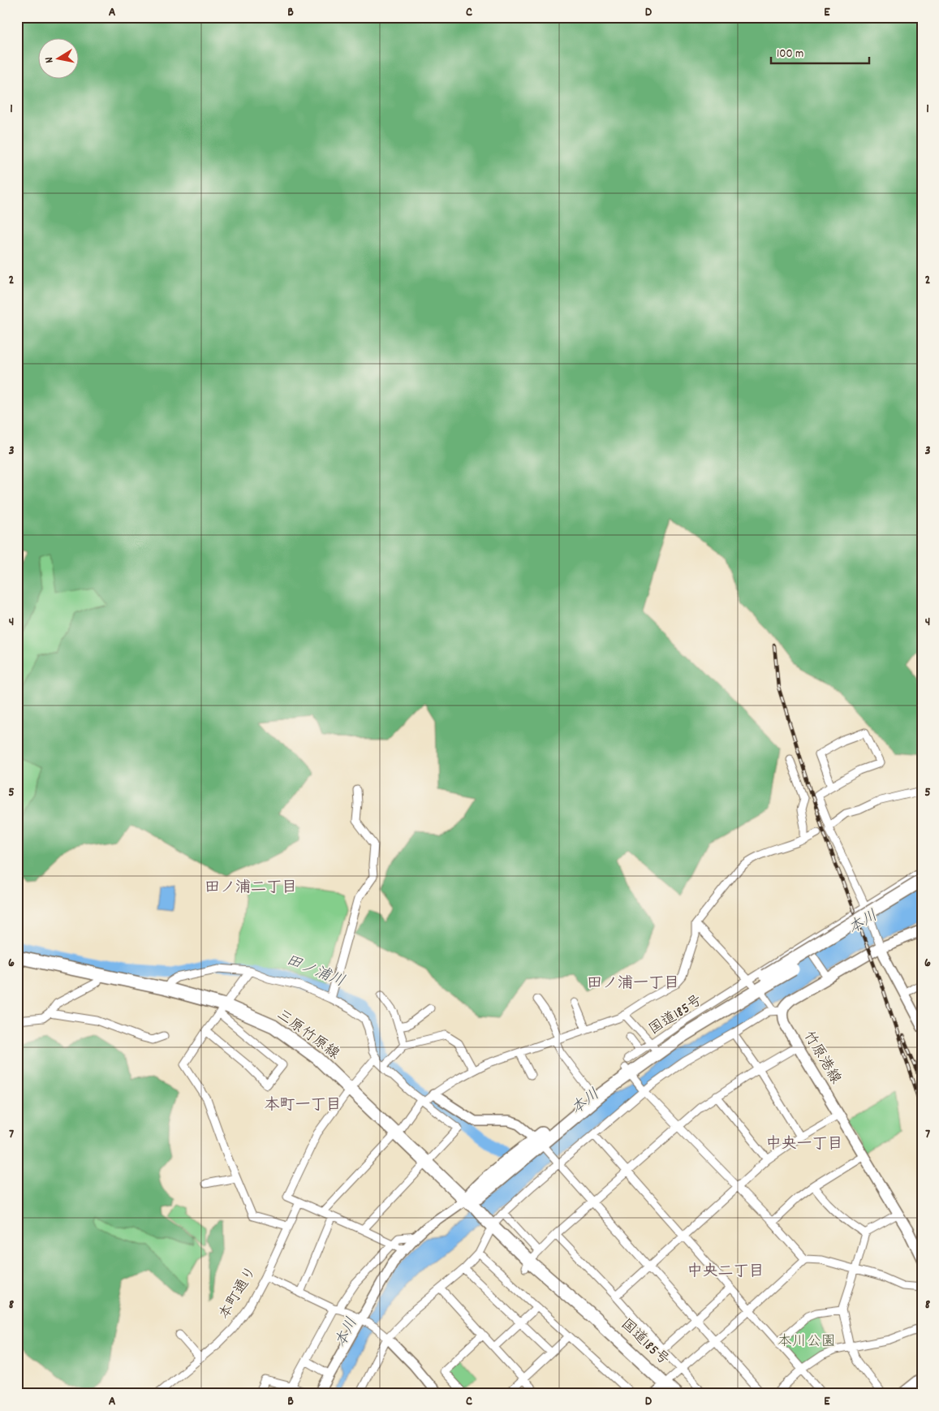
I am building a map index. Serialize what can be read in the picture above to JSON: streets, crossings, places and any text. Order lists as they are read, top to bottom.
{
  "streets": {
    "main road": ["国道185号", "三原竹原線", "竹原港線"],
    "street": ["本町通り"]
  },
  "crossings": [
    ["国道185号", "三原竹原線"]
  ],
  "districts": [
    "田ノ浦二丁目",
    "田ノ浦一丁目",
    "本町一丁目",
    "中央一丁目",
    "中央二丁目"
  ],
  "water": ["本川", "田ノ浦川"],
  "parks": ["本川公園"],
  "scale_bar": "100 m",
  "north": "left",
  "grid": {
    "columns": [
      "A",
      "B",
      "C",
      "D",
      "E"
    ],
    "rows": [
      "1",
      "2",
      "3",
      "4",
      "5",
      "6",
      "7",
      "8"
    ]
  }
}
